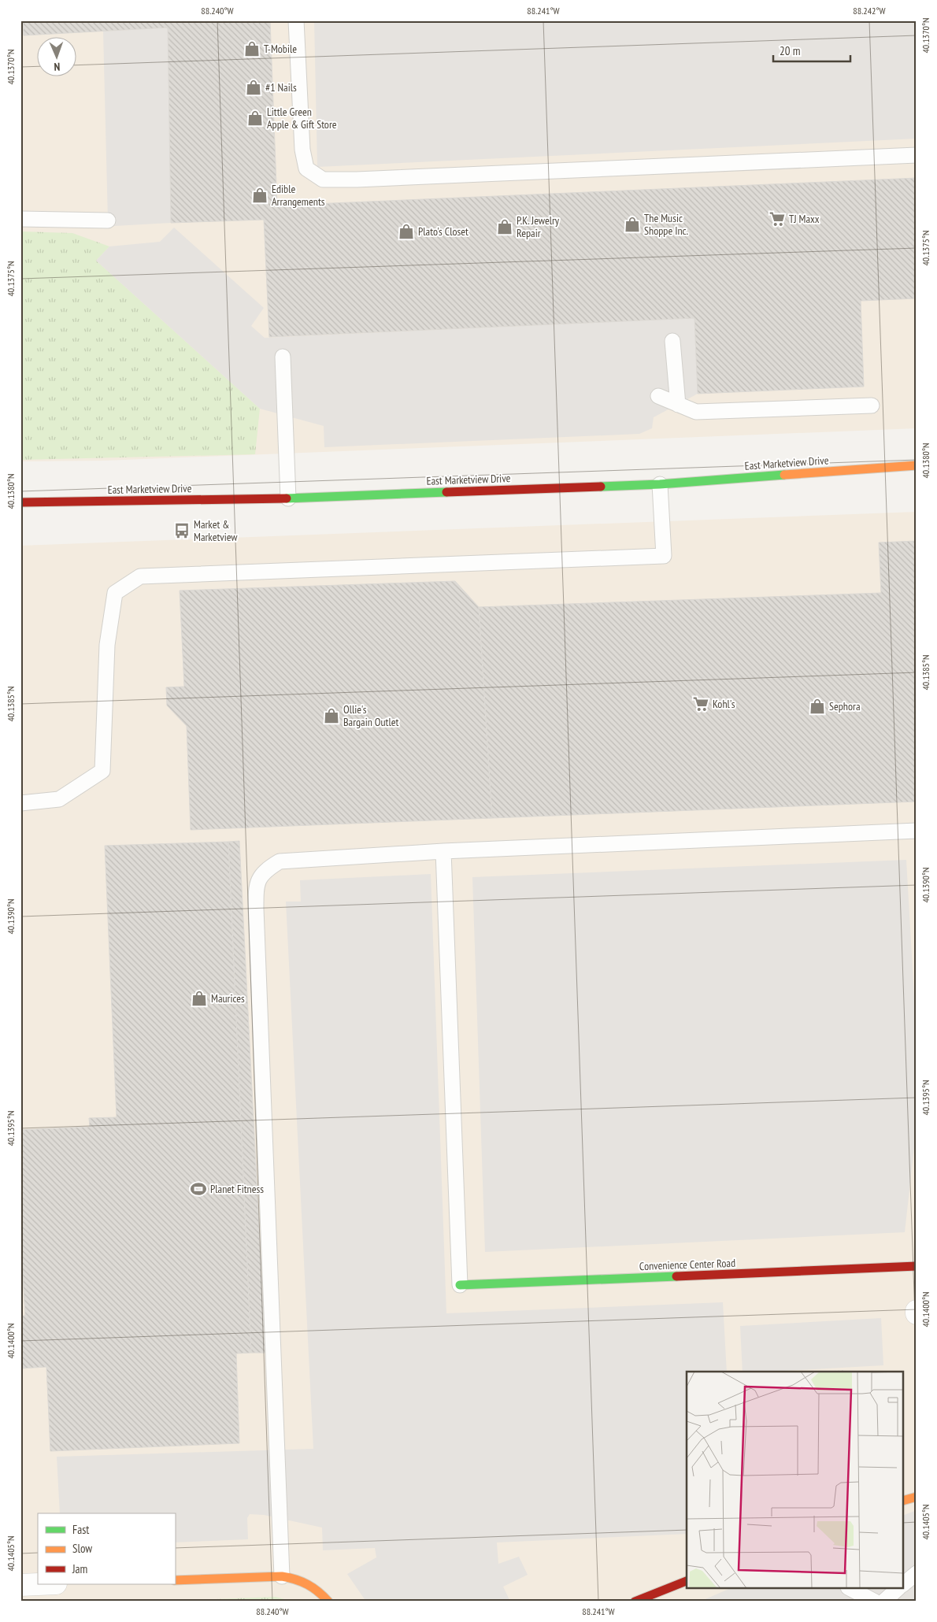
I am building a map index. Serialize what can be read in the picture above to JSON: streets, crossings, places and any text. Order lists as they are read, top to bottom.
{
  "streets": {
    "main road": ["East Marketview Drive", "Convenience Center Road"]
  },
  "places": {
    "shop": [
      "T-Mobile",
      "#1 Nails",
      "Little Green Apple & Gift Store",
      "Edible Arrangements",
      "The Music Shoppe Inc.",
      "P.K. Jewelry Repair",
      "Plato's Closet",
      "Sephora",
      "Ollie's Bargain Outlet",
      "Maurices"
    ],
    "supermarket": ["TJ Maxx", "Kohl's"],
    "bus stop": ["Market & Marketview"],
    "sports": ["Planet Fitness"]
  },
  "legend": ["Fast", "Slow", "Jam"],
  "scale_bar": "20 m",
  "north": "bottom",
  "coordinates": [
    "88.240°W",
    "88.241°W",
    "88.242°W",
    "40.1370°N",
    "40.1375°N",
    "40.1380°N",
    "40.1385°N",
    "40.1390°N",
    "40.1395°N",
    "40.1400°N",
    "40.1405°N"
  ]
}
